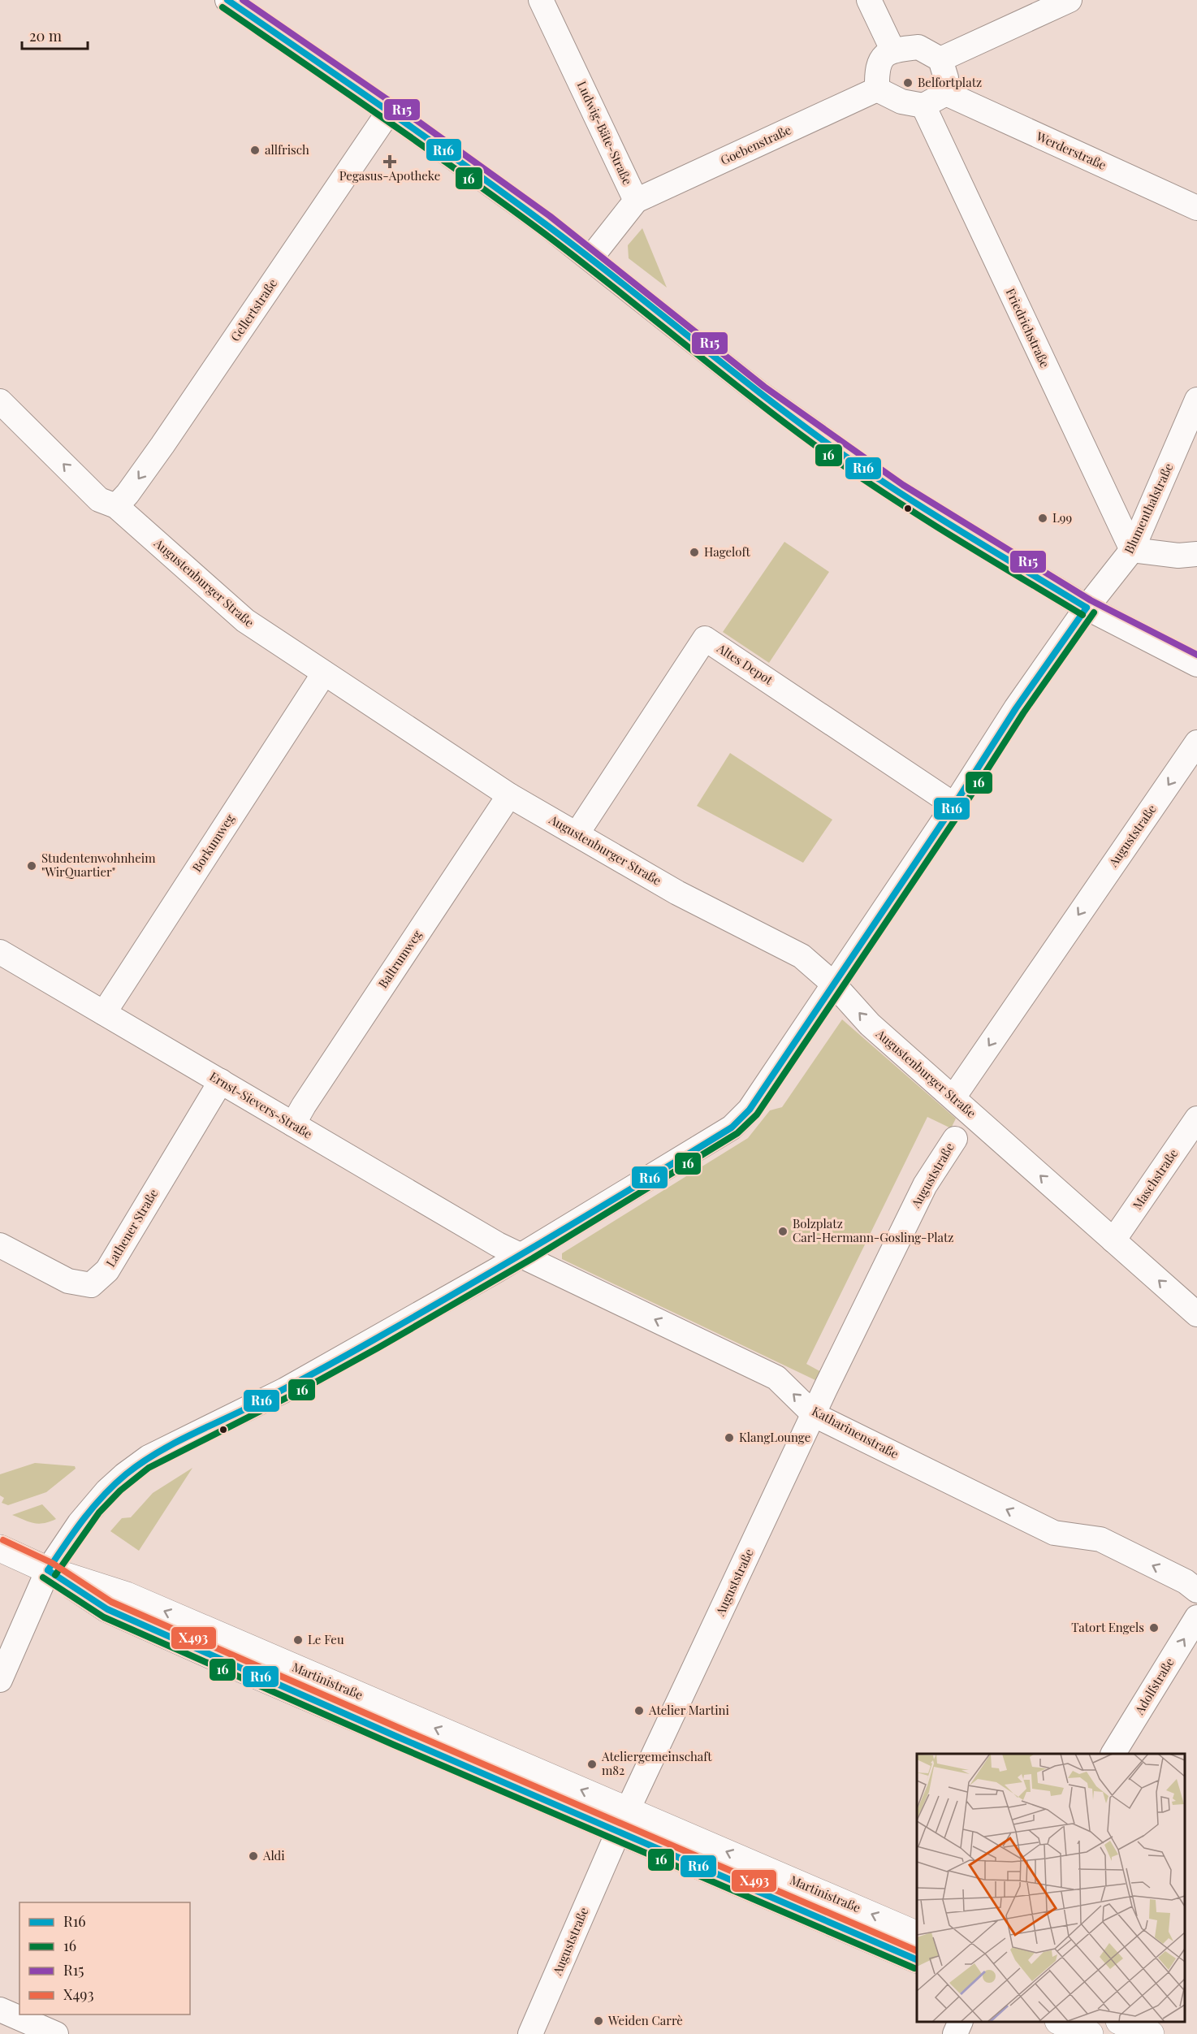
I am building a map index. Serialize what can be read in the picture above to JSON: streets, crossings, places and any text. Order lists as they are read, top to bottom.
{
  "streets": {
    "main road": ["Martinistraße"],
    "street": [
      "Ludwig-Bäte-Straße",
      "Goebenstraße",
      "Werderstraße",
      "Gellertstraße",
      "Friedrichstraße",
      "Blumenthalstraße",
      "Augustenburger Straße",
      "Altes Depot",
      "Auguststraße",
      "Borkumweg",
      "Baltrumweg",
      "Ernst-Sievers-Straße",
      "Maschstraße",
      "Lathener Straße",
      "Katharinenstraße",
      "Adolfstraße"
    ]
  },
  "crossings": [
    ["Ludwig-Bäte-Straße", "Goebenstraße"],
    ["Goebenstraße", "Werderstraße"],
    ["Goebenstraße", "Friedrichstraße"],
    ["Werderstraße", "Friedrichstraße"],
    ["Gellertstraße", "Augustenburger Straße"],
    ["Friedrichstraße", "Blumenthalstraße"],
    ["Blumenthalstraße", "Augustenburger Straße"],
    ["Blumenthalstraße", "Altes Depot"],
    ["Blumenthalstraße", "Ernst-Sievers-Straße"],
    ["Blumenthalstraße", "Katharinenstraße"],
    ["Blumenthalstraße", "Martinistraße"],
    ["Augustenburger Straße", "Altes Depot"],
    ["Augustenburger Straße", "Auguststraße"],
    ["Augustenburger Straße", "Borkumweg"],
    ["Augustenburger Straße", "Baltrumweg"],
    ["Augustenburger Straße", "Maschstraße"],
    ["Auguststraße", "Katharinenstraße"],
    ["Auguststraße", "Martinistraße"],
    ["Borkumweg", "Ernst-Sievers-Straße"],
    ["Baltrumweg", "Ernst-Sievers-Straße"],
    ["Ernst-Sievers-Straße", "Lathener Straße"],
    ["Ernst-Sievers-Straße", "Katharinenstraße"]
  ],
  "one_way": [
    "Gellertstraße",
    "Augustenburger Straße",
    "Katharinenstraße",
    "Adolfstraße"
  ],
  "places": {
    "other": [
      "Belfortplatz",
      "allfrisch",
      "L99",
      "Hageloft",
      "Studentenwohnheim \"WirQuartier\"",
      "Bolzplatz Carl-Hermann-Gosling-Platz",
      "KlangLounge",
      "Tatort Engels",
      "Le Feu",
      "Atelier Martini",
      "Ateliergemeinschaft m82",
      "Aldi",
      "Weiden Carrè"
    ],
    "health": ["Pegasus-Apotheke"]
  },
  "lines": [
    "transit line R16",
    "transit line R15",
    "transit line 16",
    "transit line X493"
  ],
  "legend": [
    "R16",
    "16",
    "R15",
    "X493"
  ],
  "scale_bar": "20 m"
}
